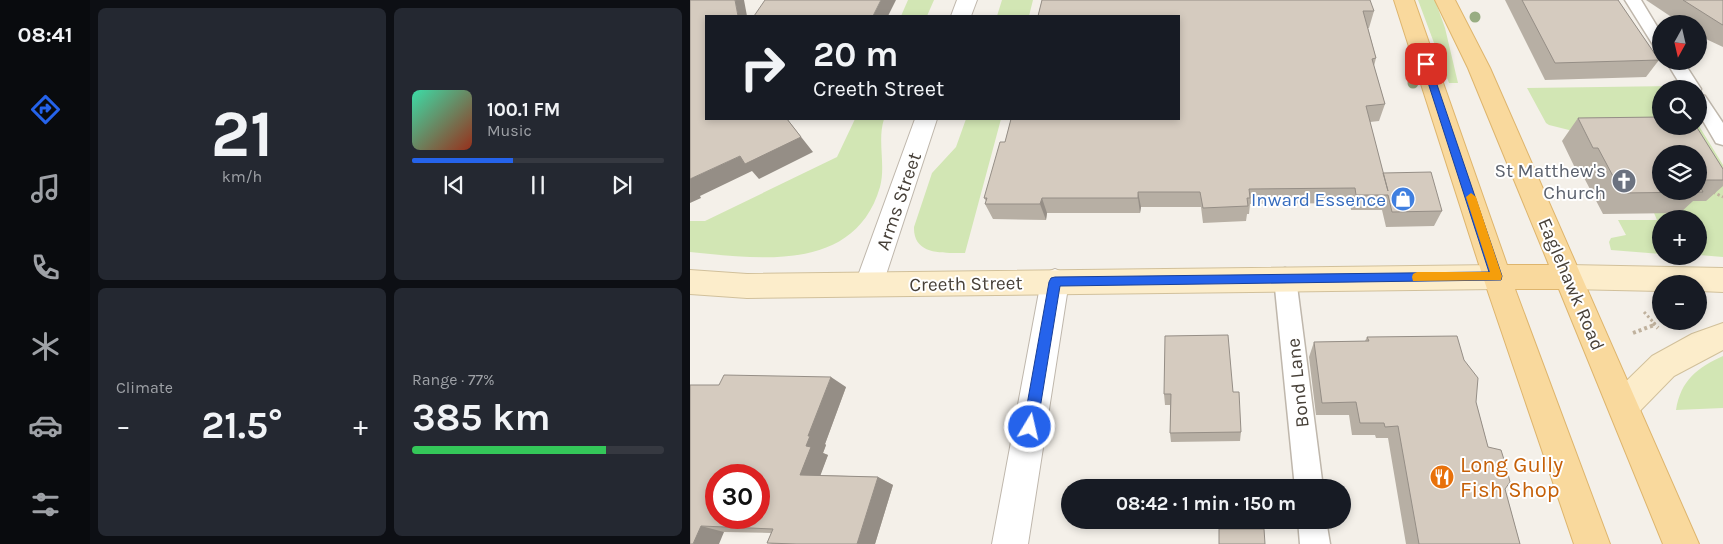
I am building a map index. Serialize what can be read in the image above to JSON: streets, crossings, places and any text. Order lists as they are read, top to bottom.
{
  "streets": {
    "main road": ["Creeth Street", "Eaglehawk Road"],
    "street": ["Arms Street"],
    "lane": ["Bond Lane"]
  },
  "crossings": [
    ["Arms Street", "Creeth Street"],
    ["Creeth Street", "Eaglehawk Road"],
    ["Creeth Street", "Bond Lane"]
  ],
  "places": {
    "church": ["St Matthew's Church"],
    "shop": ["Inward Essence"],
    "restaurant": ["Long Gully Fish Shop"]
  },
  "north": "bottom",
  "page": {
    "tabs": "08:41",
    "tile": [
      ["21", "km/h"],
      "Climate",
      ["Range · 77%", "385 km"]
    ],
    "map_buttons": ["+", "−"],
    "turn": ["20 m", "Creeth Street"],
    "song": ["100.1 FM", "Music"],
    "heat": ["−", "21.5°", "+"],
    "limit": "30",
    "trip": "08:42 · 1 min · 150 m"
  }
}
